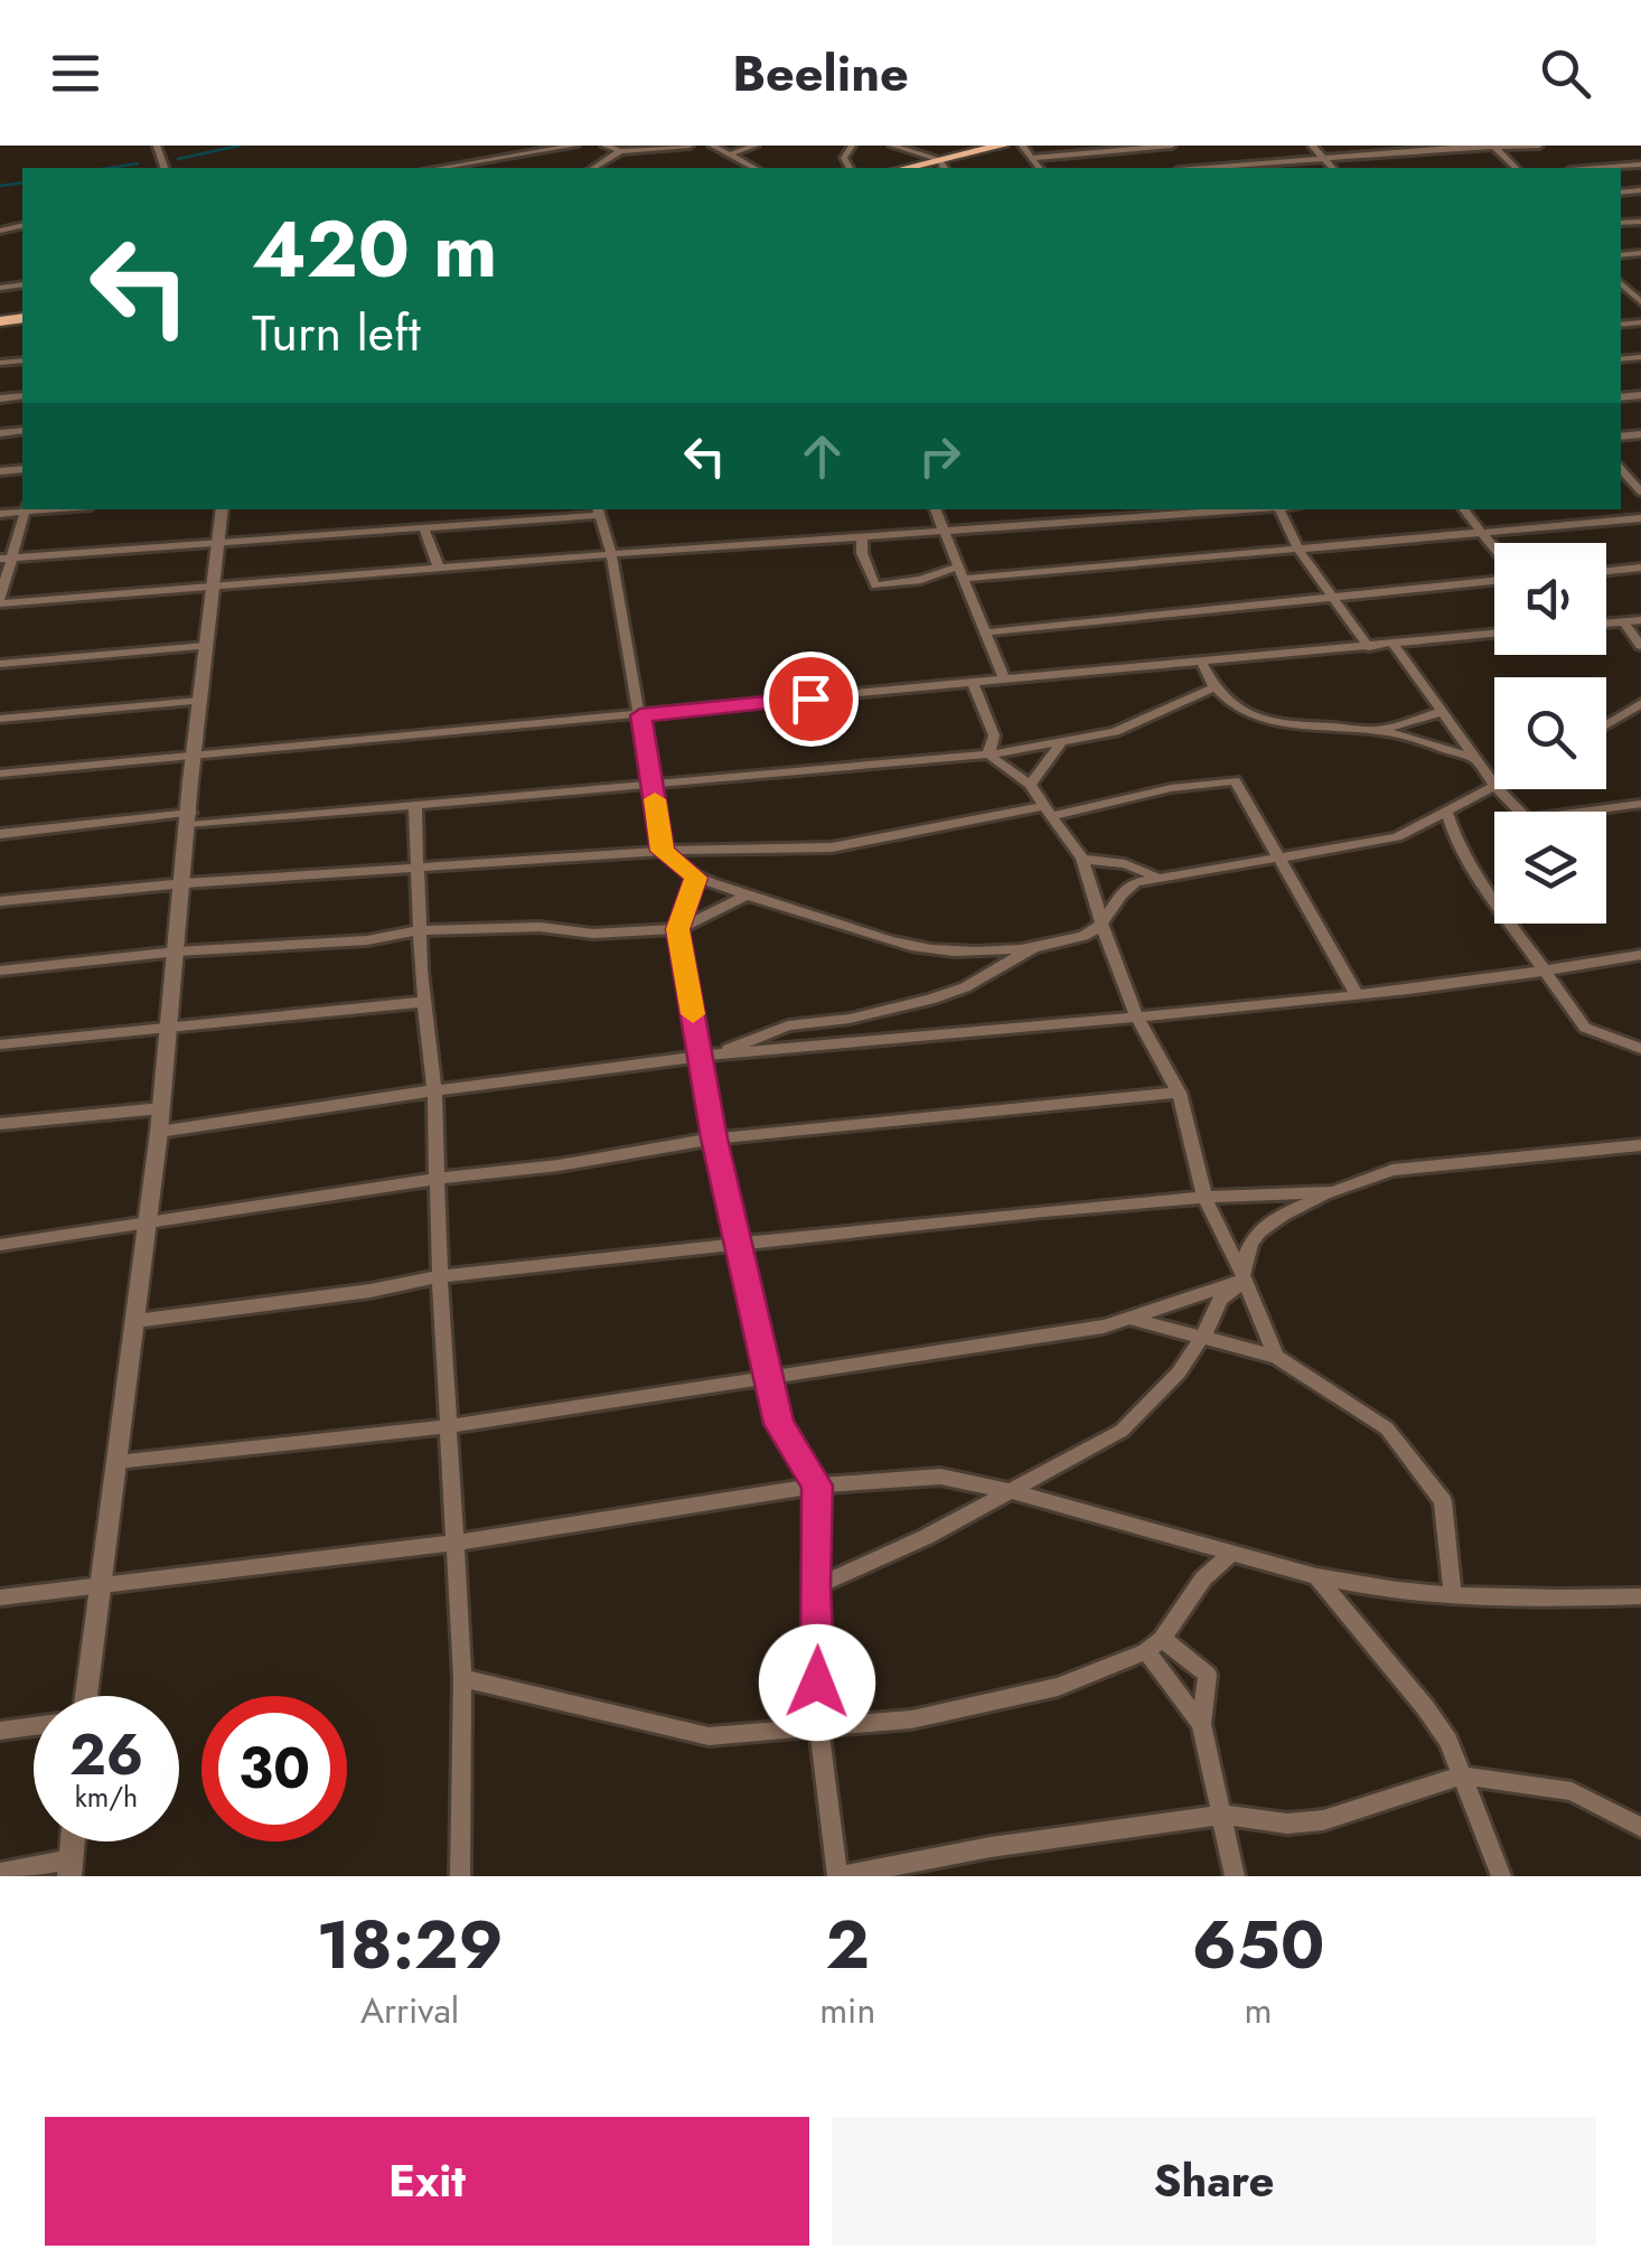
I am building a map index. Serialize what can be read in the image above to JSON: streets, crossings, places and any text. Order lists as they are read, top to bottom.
{
  "page": {
    "header": "Beeline",
    "turn": ["420 m", "Turn left"],
    "speed": "26 km/h",
    "limit": "30",
    "eta": [
      "18:29",
      "Arrival",
      "2",
      "min",
      "650",
      "m"
    ],
    "buttons": ["Exit", "Share"]
  }
}
